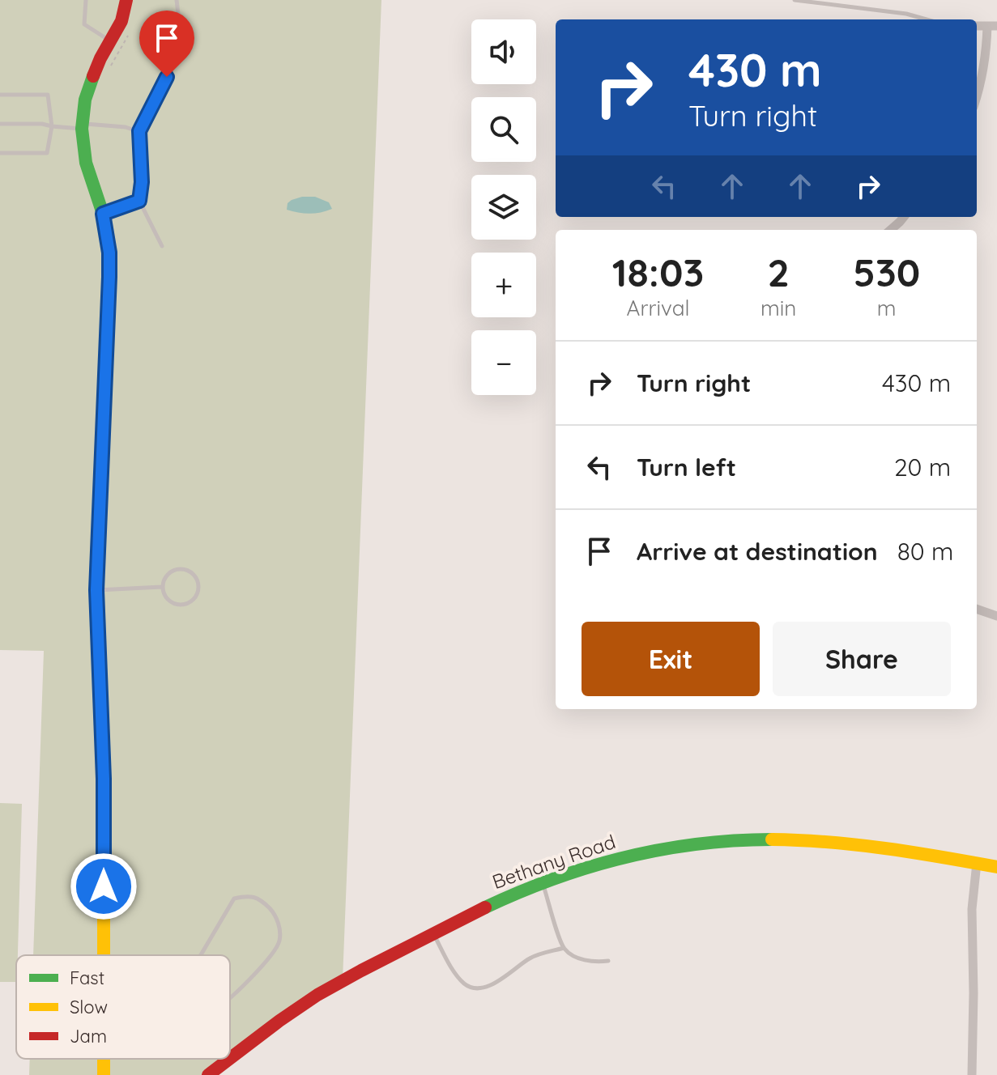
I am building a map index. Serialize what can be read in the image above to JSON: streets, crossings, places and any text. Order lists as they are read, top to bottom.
{
  "streets": {
    "street": ["Bethany Road"]
  },
  "legend": ["Fast", "Slow", "Jam"],
  "page": {
    "map_buttons": ["+", "−"],
    "turn": ["430 m", "Turn right"],
    "eta": [
      "18:03",
      "Arrival",
      "2",
      "min",
      "530",
      "m"
    ],
    "list": [
      {
        "name": "Turn right",
        "value": "430 m"
      },
      {
        "name": "Turn left",
        "value": "20 m"
      },
      {
        "name": "Arrive at destination",
        "value": "80 m"
      }
    ],
    "buttons": ["Exit", "Share"]
  }
}
